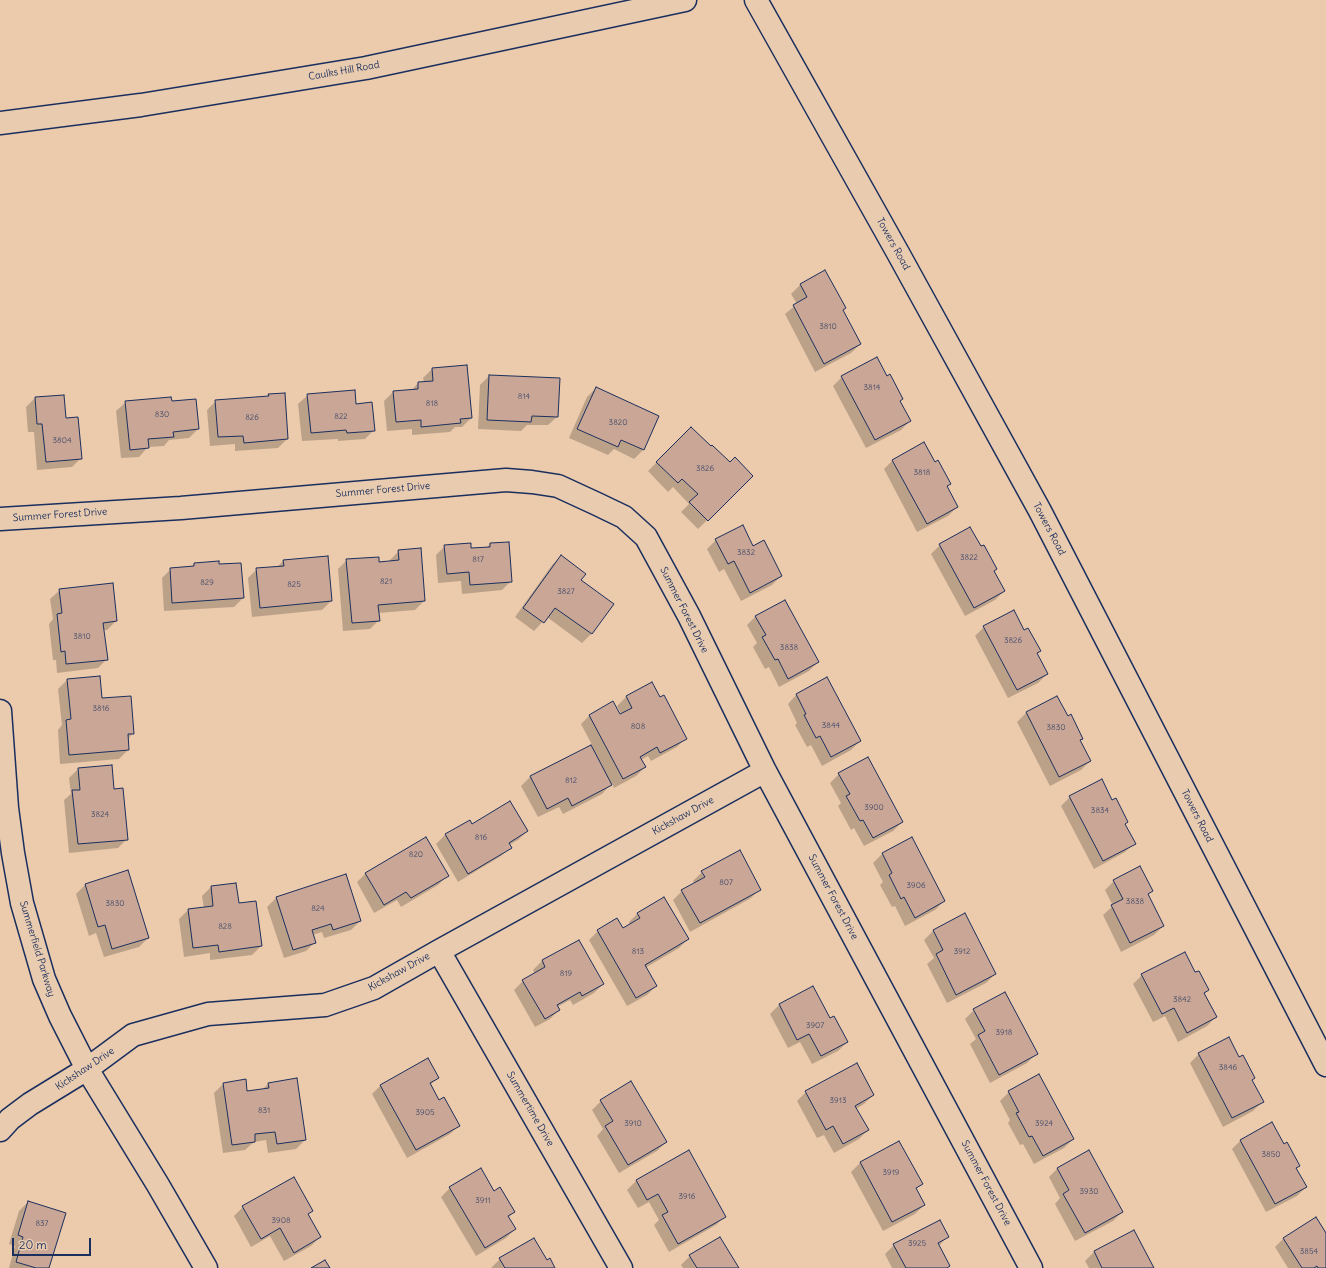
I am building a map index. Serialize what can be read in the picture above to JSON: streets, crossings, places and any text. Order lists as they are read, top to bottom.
{
  "streets": {
    "street": [
      "Caulks Hill Road",
      "Towers Road",
      "Summer Forest Drive",
      "Kickshaw Drive",
      "Summerfield Parkway",
      "Summertime Drive"
    ]
  },
  "crossings": [
    ["Summer Forest Drive", "Kickshaw Drive"],
    ["Kickshaw Drive", "Summerfield Parkway"],
    ["Kickshaw Drive", "Summertime Drive"]
  ],
  "house_numbers": [
    "3810",
    "3814",
    "814",
    "818",
    "830",
    "822",
    "826",
    "3820",
    "3804",
    "3826",
    "3818",
    "3832",
    "3822",
    "817",
    "821",
    "829",
    "825",
    "3827",
    "3810",
    "3826",
    "3838",
    "3816",
    "3844",
    "808",
    "3830",
    "812",
    "3900",
    "3834",
    "3824",
    "816",
    "820",
    "807",
    "3906",
    "3838",
    "3830",
    "824",
    "828",
    "813",
    "3912",
    "819",
    "3842",
    "3907",
    "3918",
    "3846",
    "3913",
    "831",
    "3905",
    "3910",
    "3924",
    "3850",
    "3919",
    "3930",
    "3916",
    "3911",
    "3908",
    "837",
    "3925",
    "3854"
  ],
  "scale_bar": "20 m"
}
